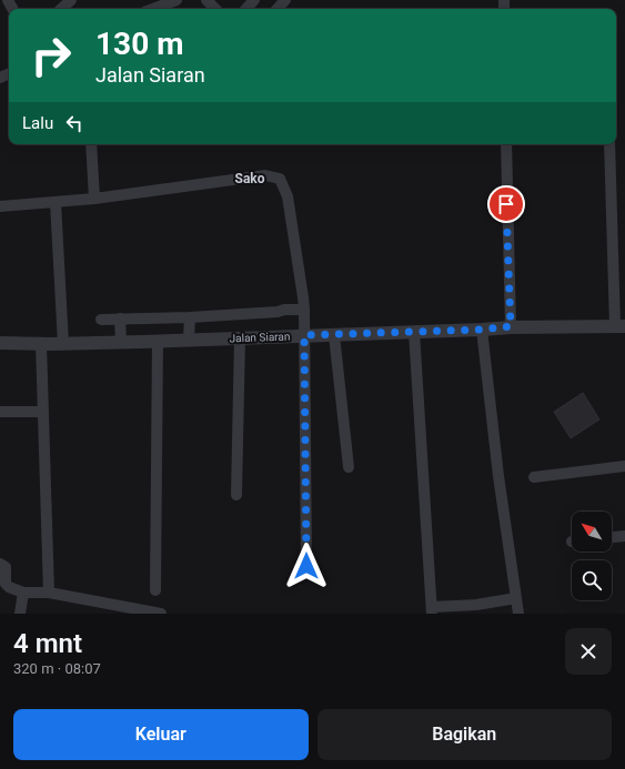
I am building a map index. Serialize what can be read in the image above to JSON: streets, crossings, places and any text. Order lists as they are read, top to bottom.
{
  "streets": {
    "street": ["Jalan Siaran"]
  },
  "districts": ["Sako"],
  "north": "top left",
  "page": {
    "turn": ["130 m", "Jalan Siaran"],
    "then": "Lalu",
    "heading": ["4 mnt", "320 m · 08:07"],
    "buttons": ["Keluar", "Bagikan"]
  }
}
